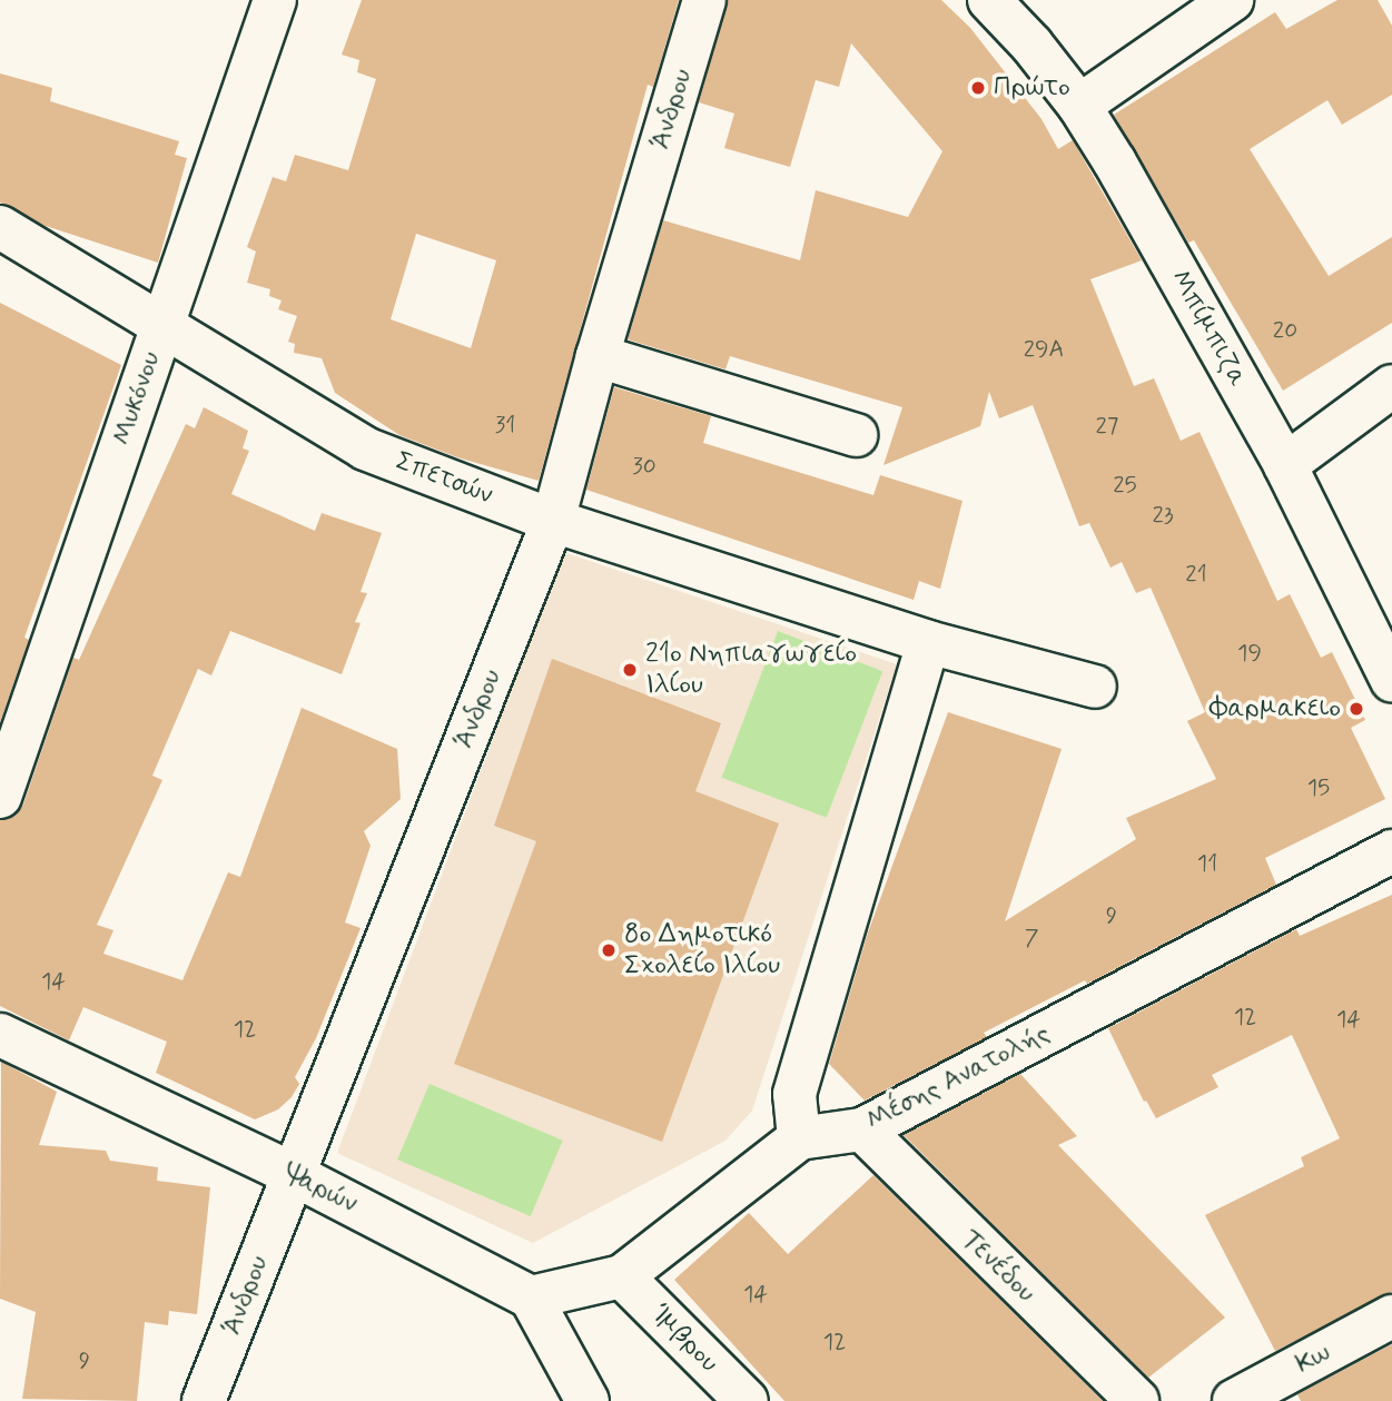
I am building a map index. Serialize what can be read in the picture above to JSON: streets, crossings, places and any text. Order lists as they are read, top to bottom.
{
  "streets": {
    "street": [
      "Άνδρου",
      "Μπίμπιζα",
      "Μυκόνου",
      "Σπετσών",
      "Μέσης Ανατολής",
      "Ψαρών",
      "Τενέδου",
      "Ίμβρου",
      "Κω"
    ]
  },
  "crossings": [
    ["Άνδρου", "Σπετσών"],
    ["Άνδρου", "Ψαρών"],
    ["Μυκόνου", "Σπετσών"],
    ["Μέσης Ανατολής", "Ψαρών"],
    ["Μέσης Ανατολής", "Τενέδου"],
    ["Μέσης Ανατολής", "Ίμβρου"]
  ],
  "places": [
    "Πρώτο",
    "21ο Νηπιαγωγείο Ιλίου",
    "Φαρμακειο",
    "8ο Δημοτικό Σχολείο Ιλίου"
  ],
  "house_numbers": [
    "20",
    "29Α",
    "31",
    "27",
    "30",
    "25",
    "23",
    "21",
    "19",
    "15",
    "11",
    "9",
    "7",
    "14",
    "12",
    "14",
    "12",
    "14",
    "12",
    "9"
  ]
}
